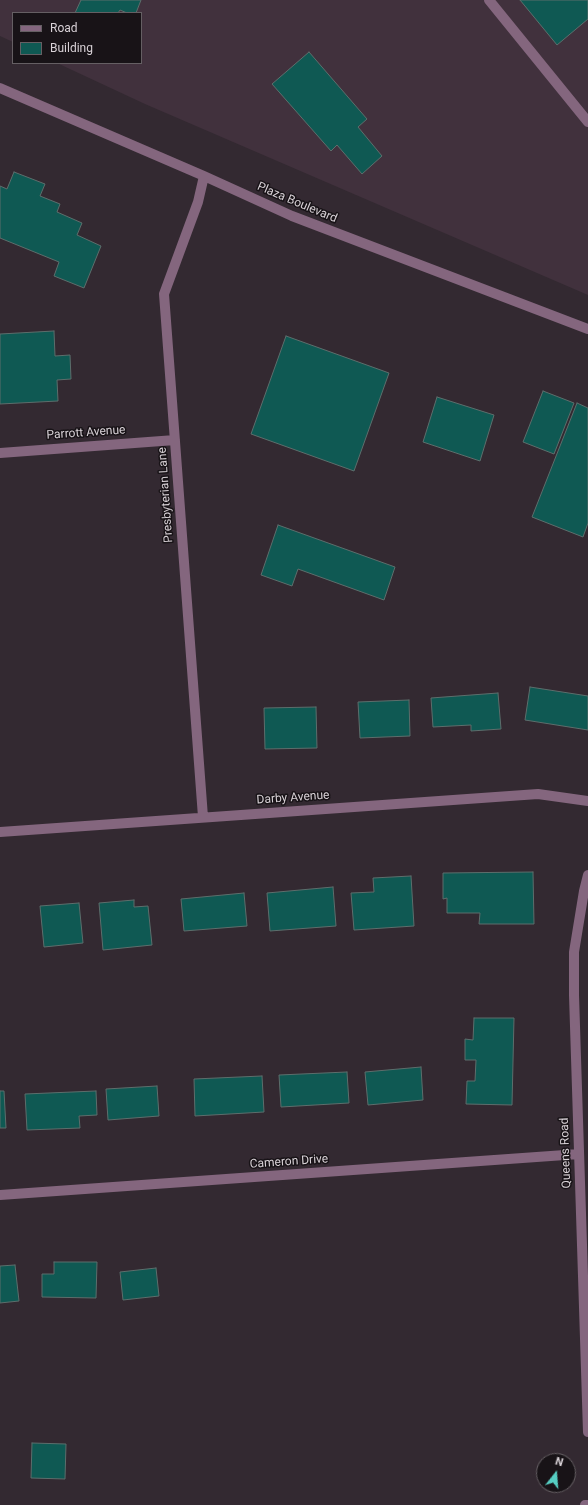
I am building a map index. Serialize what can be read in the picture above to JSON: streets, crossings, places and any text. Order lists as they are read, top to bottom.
{
  "streets": {
    "street": [
      "Plaza Boulevard",
      "Parrott Avenue",
      "Presbyterian Lane",
      "Darby Avenue",
      "Queens Road",
      "Cameron Drive"
    ]
  },
  "crossings": [
    ["Plaza Boulevard", "Presbyterian Lane"],
    ["Parrott Avenue", "Presbyterian Lane"],
    ["Presbyterian Lane", "Darby Avenue"],
    ["Queens Road", "Cameron Drive"]
  ],
  "legend": ["Road", "Building"],
  "north": "top"
}
